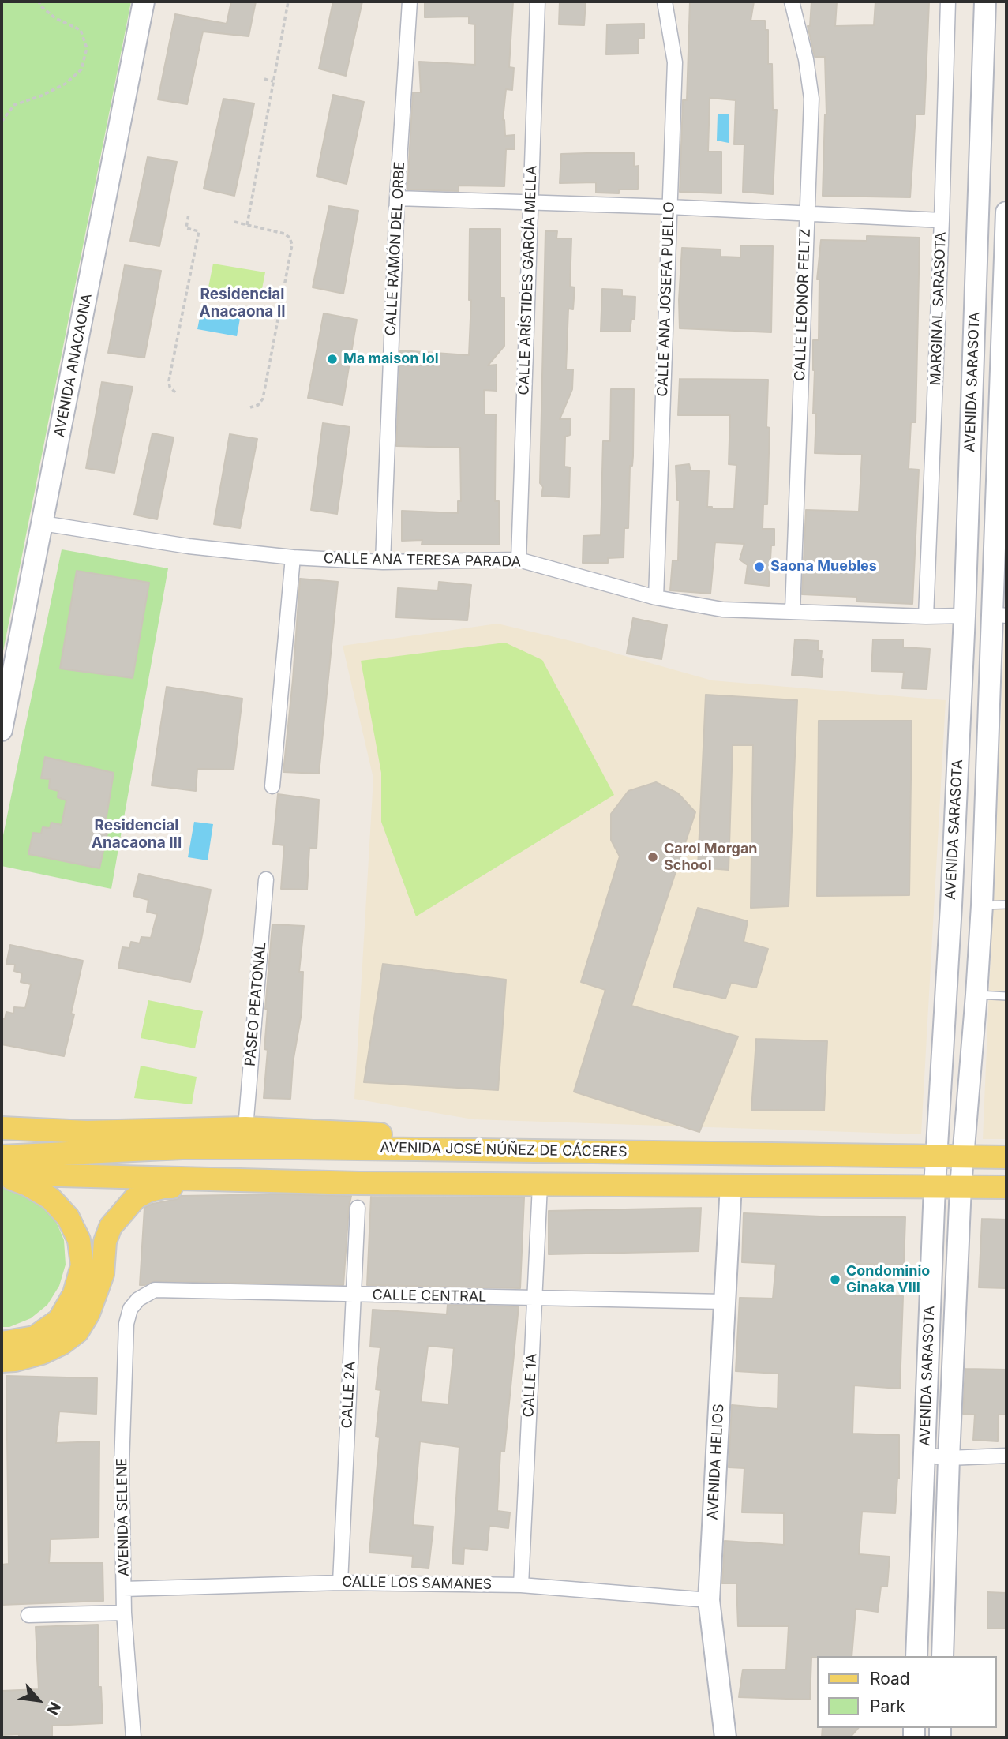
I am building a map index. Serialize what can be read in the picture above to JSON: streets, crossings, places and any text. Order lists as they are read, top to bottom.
{
  "streets": {
    "main road": [
      "AVENIDA ANACAONA",
      "AVENIDA SARASOTA",
      "AVENIDA JOSÉ NÚÑEZ DE CÁCERES",
      "AVENIDA HELIOS"
    ],
    "street": [
      "CALLE RAMÓN DEL ORBE",
      "CALLE ARÍSTIDES GARCÍA MELLA",
      "CALLE ANA JOSEFA PUELLO",
      "CALLE LEONOR FELTZ",
      "MARGINAL SARASOTA",
      "CALLE ANA TERESA PARADA",
      "PASEO PEATONAL",
      "CALLE CENTRAL",
      "CALLE 1A",
      "CALLE 2A",
      "AVENIDA SELENE",
      "CALLE LOS SAMANES"
    ]
  },
  "crossings": [
    ["CALLE RAMÓN DEL ORBE", "CALLE ANA TERESA PARADA"],
    ["CALLE ARÍSTIDES GARCÍA MELLA", "CALLE ANA TERESA PARADA"],
    ["CALLE ANA JOSEFA PUELLO", "CALLE ANA TERESA PARADA"],
    ["CALLE LEONOR FELTZ", "CALLE ANA TERESA PARADA"],
    ["MARGINAL SARASOTA", "CALLE ANA TERESA PARADA"],
    ["AVENIDA ANACAONA", "CALLE ANA TERESA PARADA"],
    ["AVENIDA SARASOTA", "CALLE ANA TERESA PARADA"],
    ["AVENIDA SARASOTA", "AVENIDA JOSÉ NÚÑEZ DE CÁCERES"],
    ["CALLE CENTRAL", "CALLE 1A"],
    ["CALLE CENTRAL", "CALLE 2A"],
    ["CALLE CENTRAL", "AVENIDA HELIOS"],
    ["CALLE CENTRAL", "AVENIDA SELENE"],
    ["CALLE 1A", "CALLE LOS SAMANES"],
    ["CALLE 2A", "CALLE LOS SAMANES"],
    ["AVENIDA HELIOS", "CALLE LOS SAMANES"],
    ["AVENIDA SELENE", "CALLE LOS SAMANES"]
  ],
  "districts": ["Residencial Anacaona II", "Residencial Anacaona III"],
  "places": [
    "Ma maison lol",
    "Saona Muebles",
    "Carol Morgan School",
    "Condominio Ginaka VIII"
  ],
  "legend": ["Road", "Park"],
  "north": "bottom right"
}
